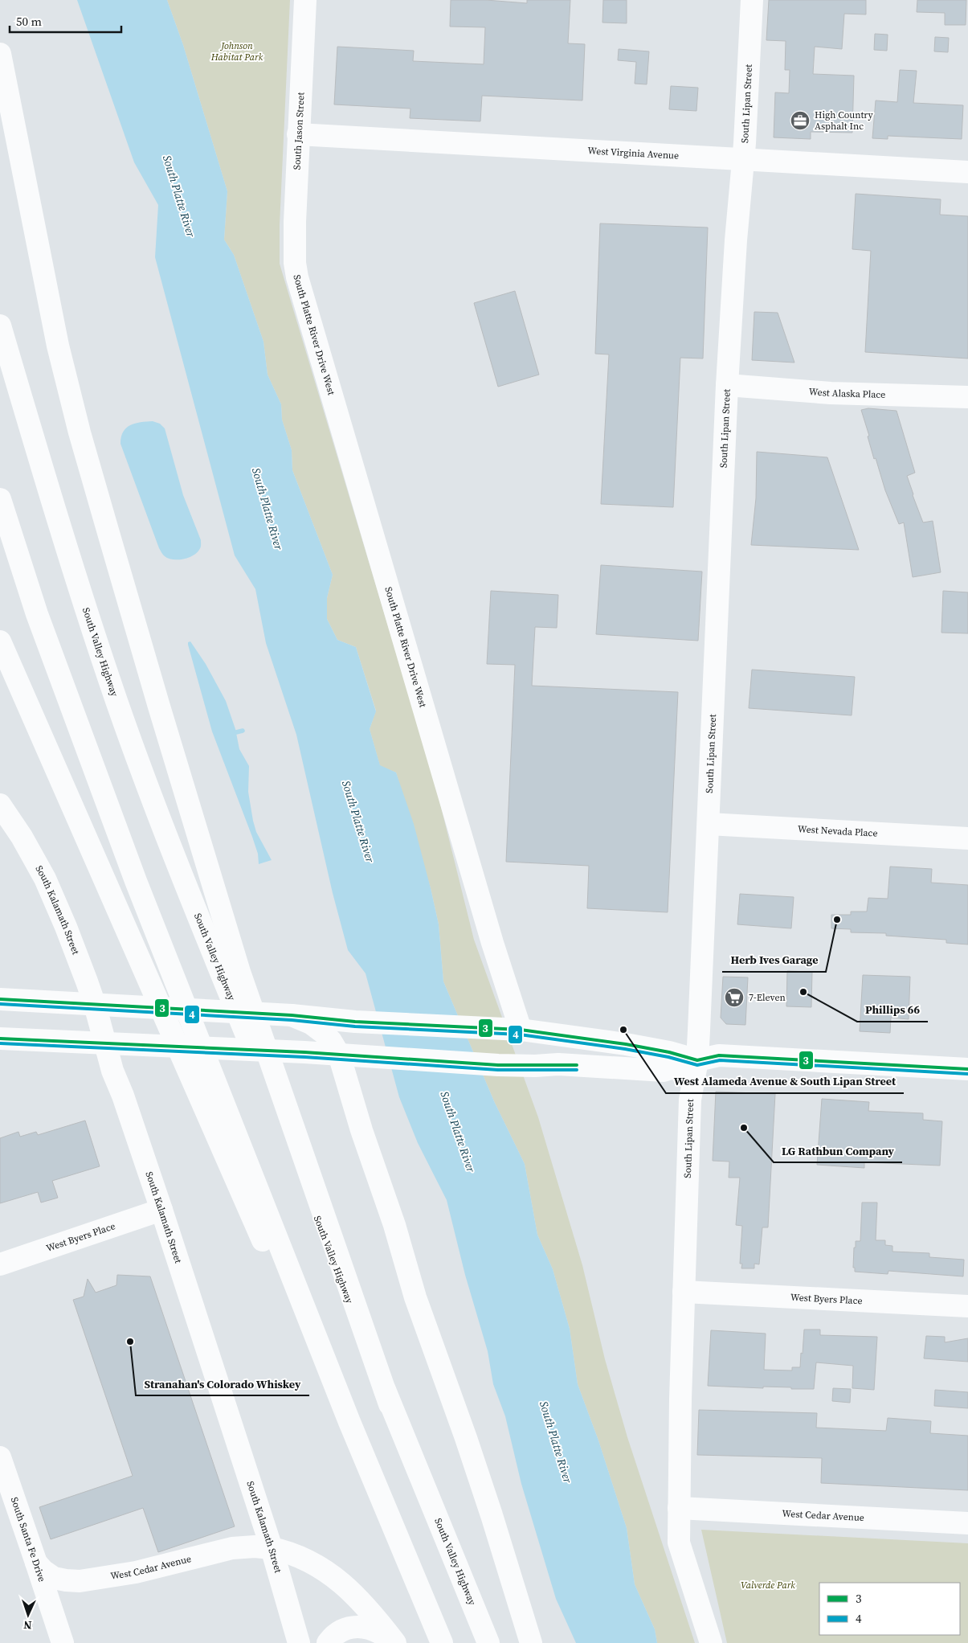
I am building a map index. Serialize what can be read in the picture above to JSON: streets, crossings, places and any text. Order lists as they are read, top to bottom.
{
  "streets": {
    "main road": [
      "South Lipan Street",
      "South Jason Street",
      "West Virginia Avenue",
      "South Platte River Drive West",
      "West Alaska Place",
      "South Valley Highway",
      "West Nevada Place",
      "South Kalamath Street",
      "West Byers Place",
      "West Cedar Avenue",
      "South Santa Fe Drive"
    ]
  },
  "crossings": [
    ["South Lipan Street", "West Virginia Avenue"],
    ["South Lipan Street", "West Alaska Place"],
    ["South Lipan Street", "West Nevada Place"],
    ["South Lipan Street", "West Byers Place"],
    ["South Lipan Street", "West Cedar Avenue"],
    ["South Jason Street", "West Virginia Avenue"],
    ["South Jason Street", "South Platte River Drive West"],
    ["South Kalamath Street", "West Byers Place"],
    ["South Kalamath Street", "West Cedar Avenue"],
    ["West Cedar Avenue", "South Santa Fe Drive"]
  ],
  "water": ["South Platte River"],
  "parks": ["Johnson Habitat Park", "Valverde Park"],
  "places": {
    "office": ["High Country Asphalt Inc"],
    "other": [
      "Herb Ives Garage",
      "Phillips 66",
      "West Alameda Avenue & South Lipan Street",
      "LG Rathbun Company",
      "Stranahan's Colorado Whiskey"
    ],
    "supermarket": ["7-Eleven"]
  },
  "lines": ["transit line 3", "transit line 4"],
  "legend": ["3", "4"],
  "scale_bar": "50 m",
  "north": "bottom"
}
